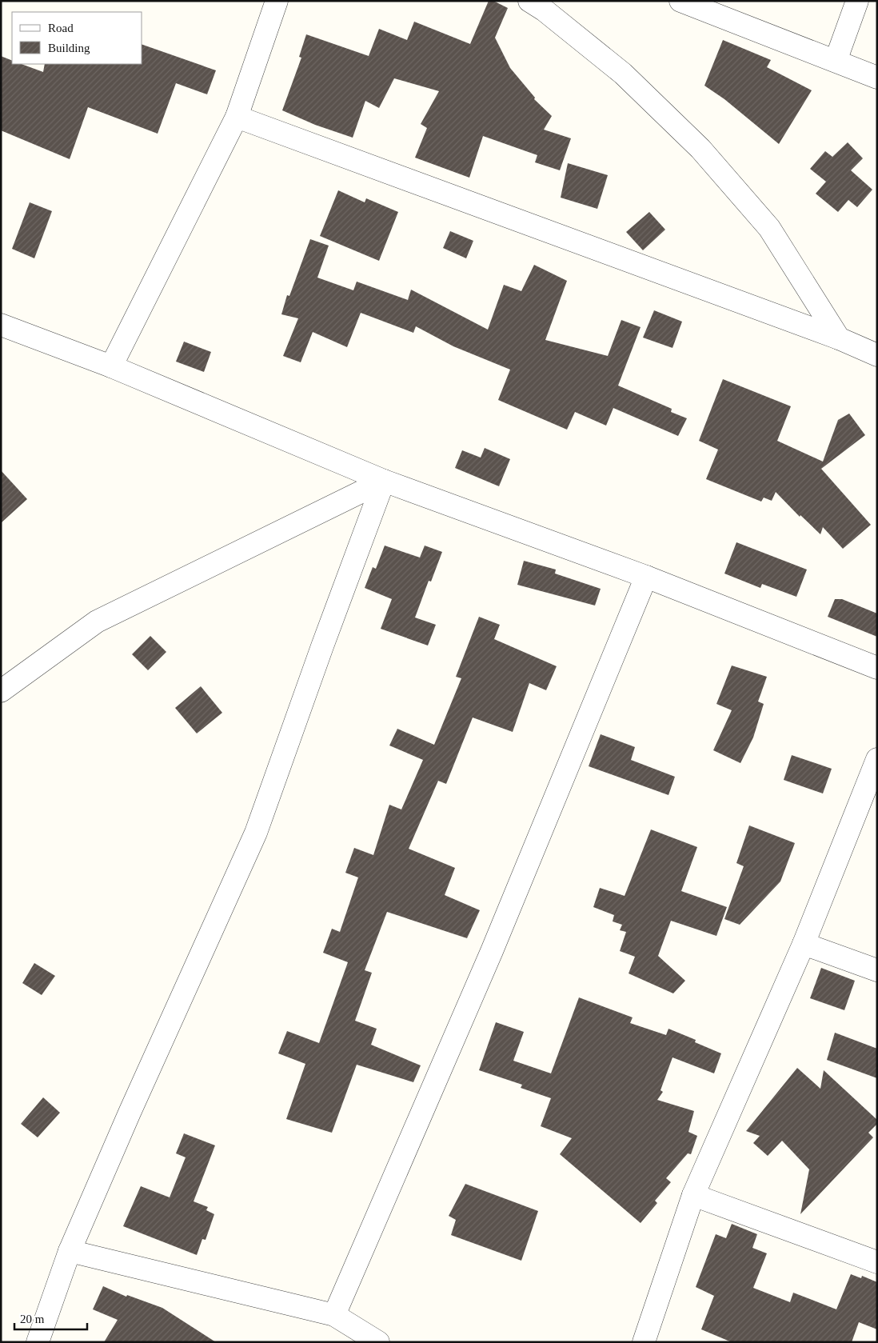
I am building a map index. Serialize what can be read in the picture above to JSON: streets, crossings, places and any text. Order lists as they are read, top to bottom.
{
  "legend": ["Road", "Building"],
  "scale_bar": "20 m"
}
